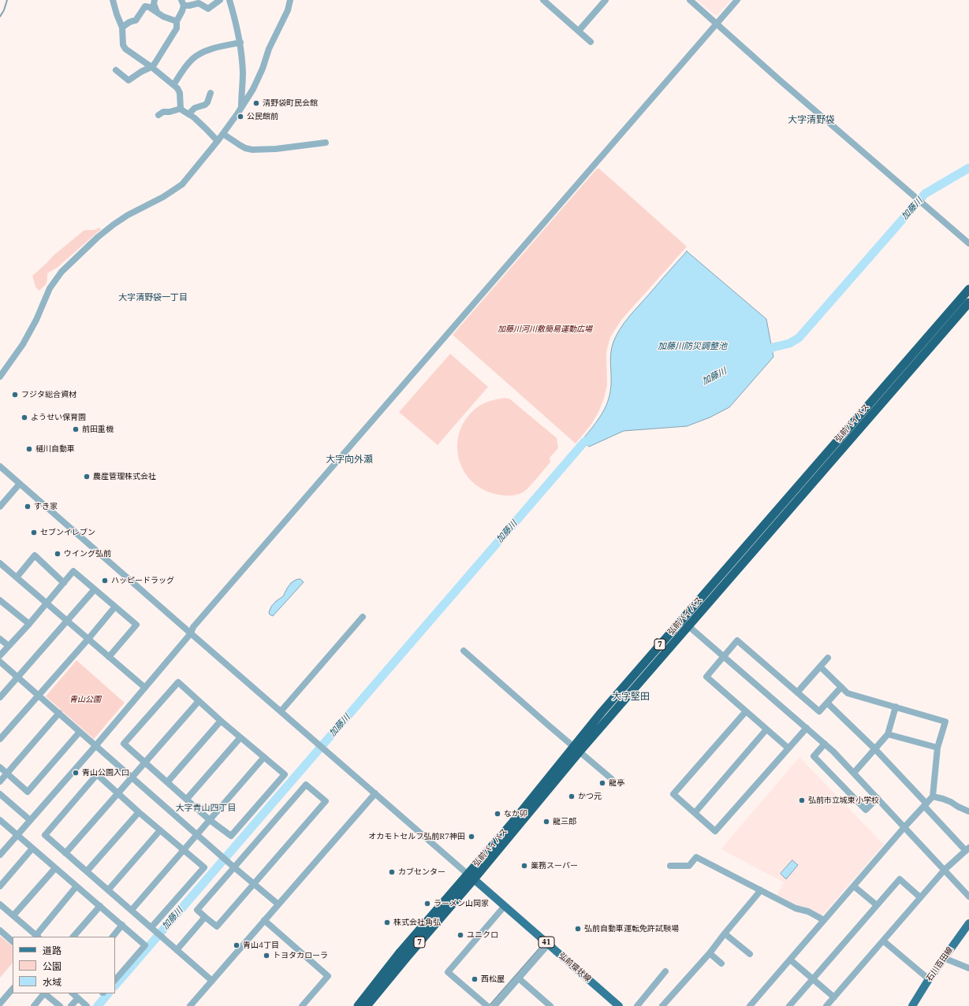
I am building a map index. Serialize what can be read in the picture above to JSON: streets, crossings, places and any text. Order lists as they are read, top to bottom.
{
  "streets": {
    "highway": ["弘前バイパス", "7"],
    "main road": ["41", "石川百田線", "弘前環状線"]
  },
  "crossings": [
    ["弘前バイパス", "弘前環状線"]
  ],
  "districts": [
    "大字清野袋",
    "大字清野袋一丁目",
    "大字向外瀬",
    "大字堅田",
    "大字青山四丁目"
  ],
  "water": ["加藤川", "加藤川防災調整池"],
  "parks": ["加藤川河川敷簡易運動広場", "青山公園"],
  "places": [
    "清野袋町民会館",
    "公民館前",
    "フジタ総合資材",
    "ようせい保育園",
    "前田重機",
    "樋川自動車",
    "農産管理株式会社",
    "すき家",
    "セブンイレブン",
    "ウイング弘前",
    "ハッピードラッグ",
    "青山公園入口",
    "龍亭",
    "かつ元",
    "弘前市立城東小学校",
    "なか卯",
    "龍三郎",
    "オカモトセルフ弘前R7神田",
    "業務スーパー",
    "カブセンター",
    "ラーメン山岡家",
    "株式会社角弘",
    "弘前自動車運転免許試験場",
    "ユニクロ",
    "青山4丁目",
    "トヨタカローラ",
    "西松屋"
  ],
  "legend": ["道路", "公園", "水域"]
}
